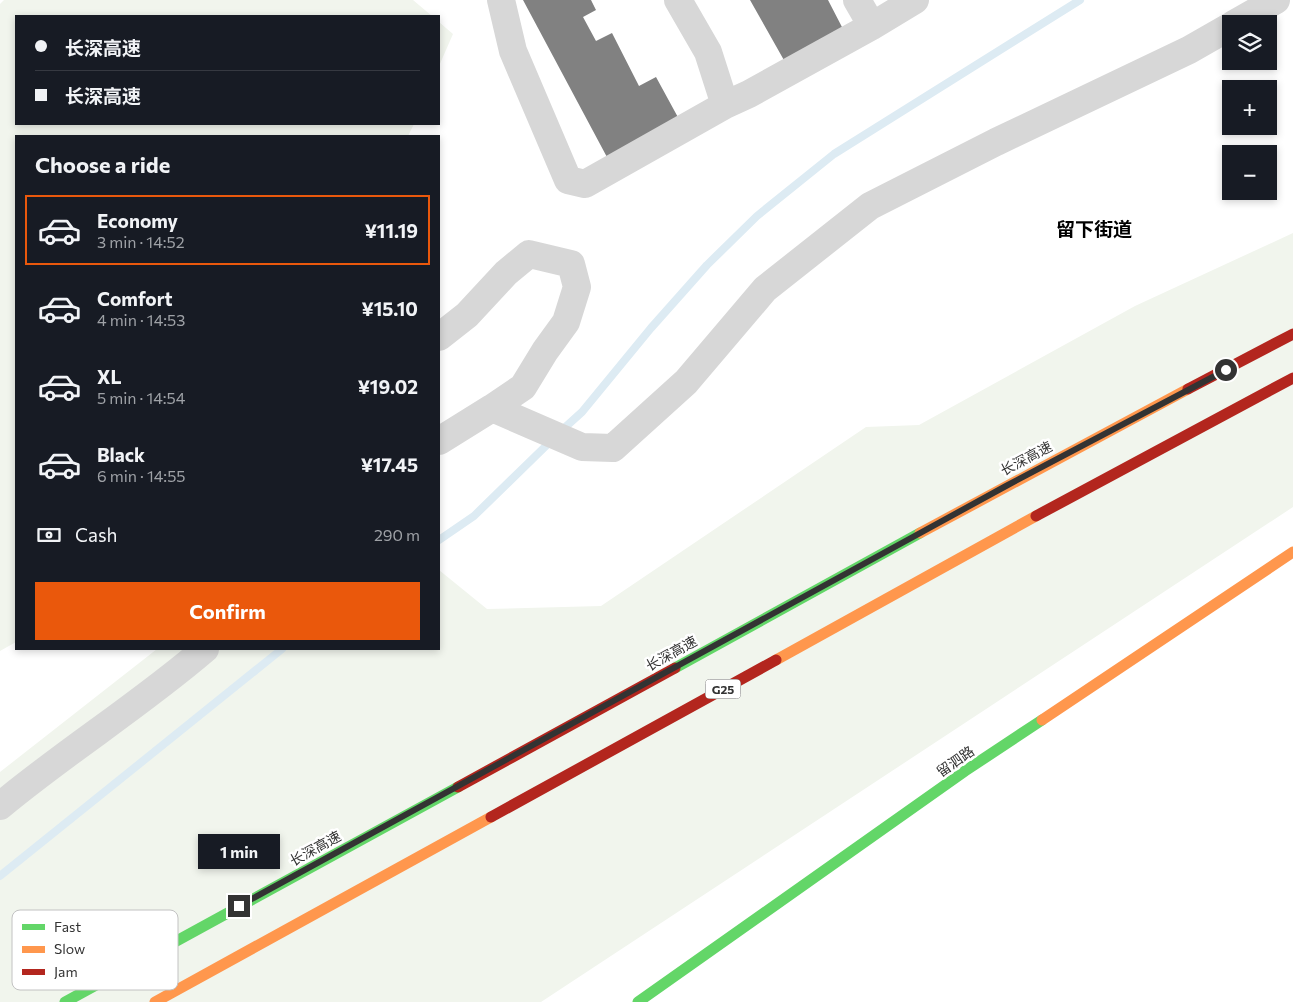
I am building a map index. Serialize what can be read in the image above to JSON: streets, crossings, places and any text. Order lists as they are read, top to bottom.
{
  "streets": {
    "main road": ["长深高速", "G25", "留泗路"]
  },
  "districts": ["留下街道"],
  "legend": ["Fast", "Slow", "Jam"],
  "page": {
    "map_buttons": ["+", "−"],
    "banner": ["长深高速", "长深高速"],
    "heading": "Choose a ride",
    "list": [
      {
        "name": "Economy",
        "note": "3 min · 14:52",
        "value": "¥11.19"
      },
      {
        "name": "Comfort",
        "note": "4 min · 14:53",
        "value": "¥15.10"
      },
      {
        "name": "XL",
        "note": "5 min · 14:54",
        "value": "¥19.02"
      },
      {
        "name": "Black",
        "note": "6 min · 14:55",
        "value": "¥17.45"
      }
    ],
    "pay": ["Cash", "290 m"],
    "buttons": "Confirm",
    "bubble": "1 min"
  }
}
